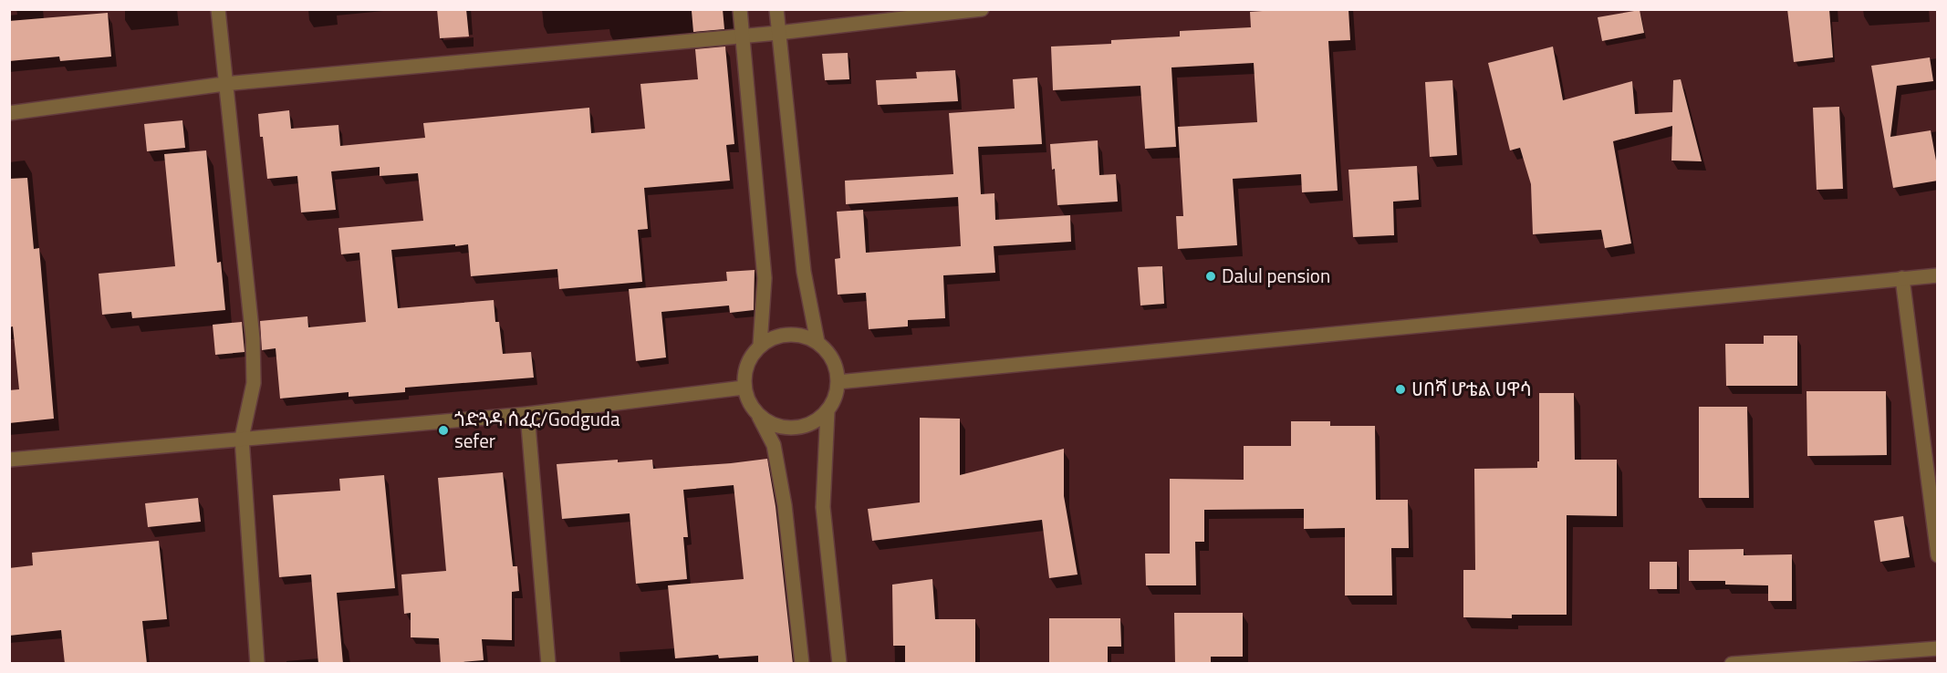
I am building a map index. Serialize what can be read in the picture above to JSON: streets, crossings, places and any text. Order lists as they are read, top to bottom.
{
  "places": ["Dalul pension", "ሀበሻ ሆቴል ሀዋሳ", "ጎድጓዳ ሰፈር/Godguda sefer"]
}
